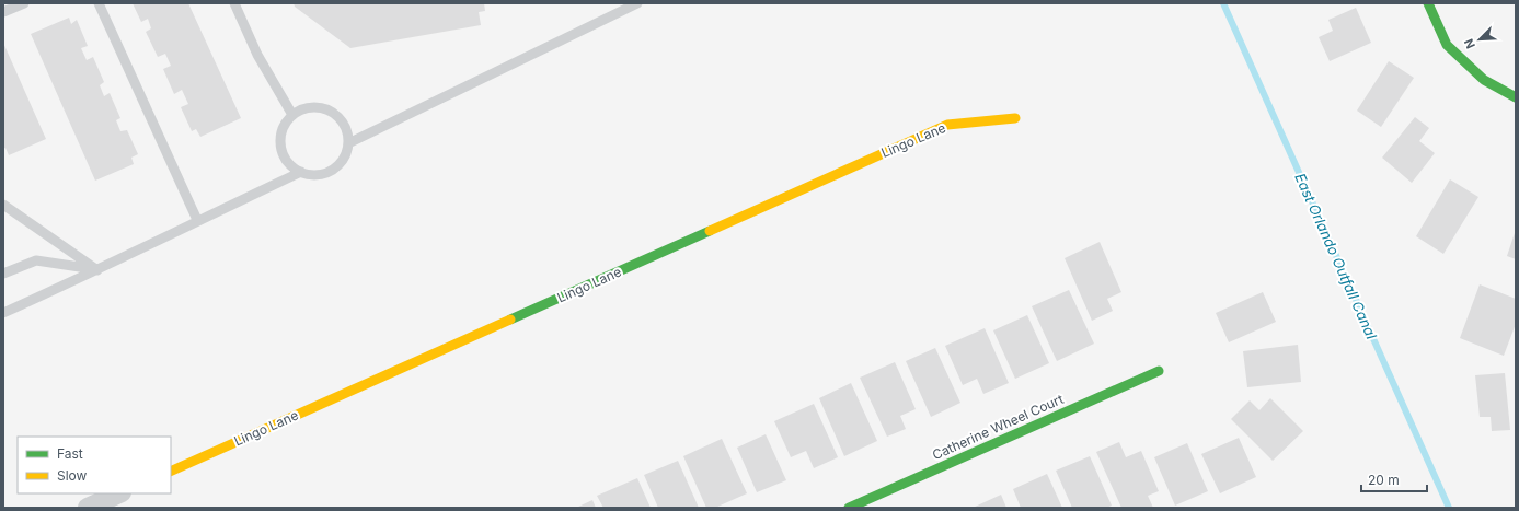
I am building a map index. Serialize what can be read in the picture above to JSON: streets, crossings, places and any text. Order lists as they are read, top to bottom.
{
  "streets": {
    "street": ["Lingo Lane", "Catherine Wheel Court"]
  },
  "water": ["East Orlando Outfall Canal"],
  "legend": ["Fast", "Slow"],
  "scale_bar": "20 m",
  "north": "bottom left"
}
